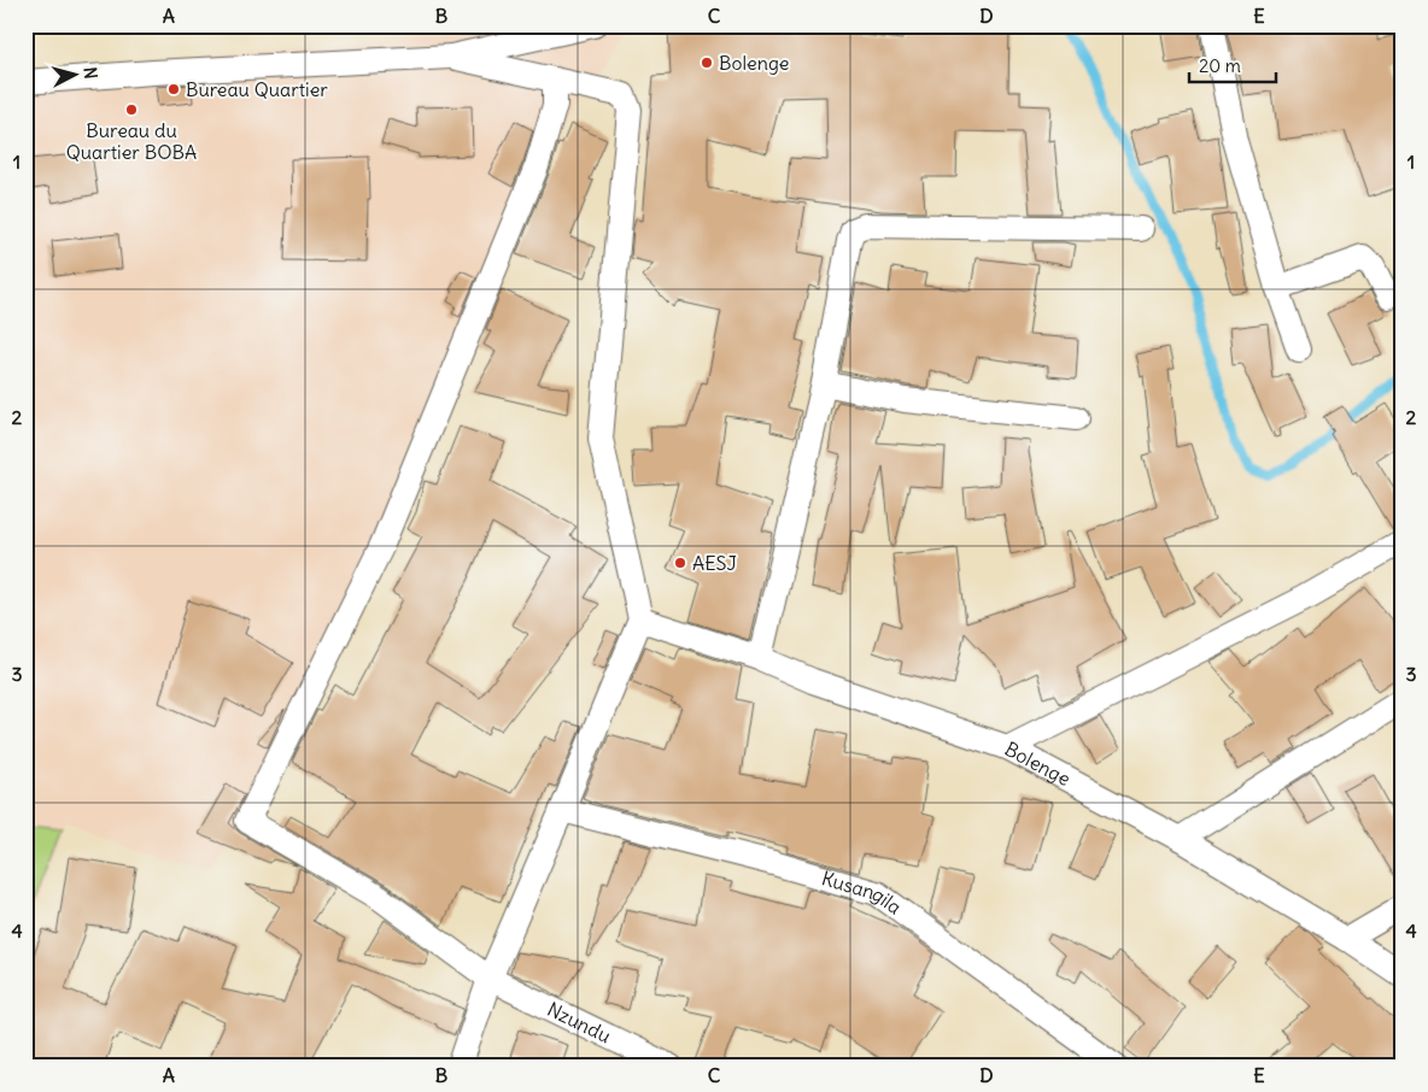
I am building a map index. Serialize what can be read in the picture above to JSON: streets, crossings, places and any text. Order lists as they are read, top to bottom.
{
  "streets": {
    "street": ["Bolenge", "Kusangila", "Nzundu"]
  },
  "places": [
    "Bolenge",
    "Bureau Quartier",
    "Bureau du Quartier BOBA",
    "AESJ"
  ],
  "scale_bar": "20 m",
  "north": "right",
  "grid": {
    "columns": [
      "A",
      "B",
      "C",
      "D",
      "E"
    ],
    "rows": [
      "1",
      "2",
      "3",
      "4"
    ]
  }
}
